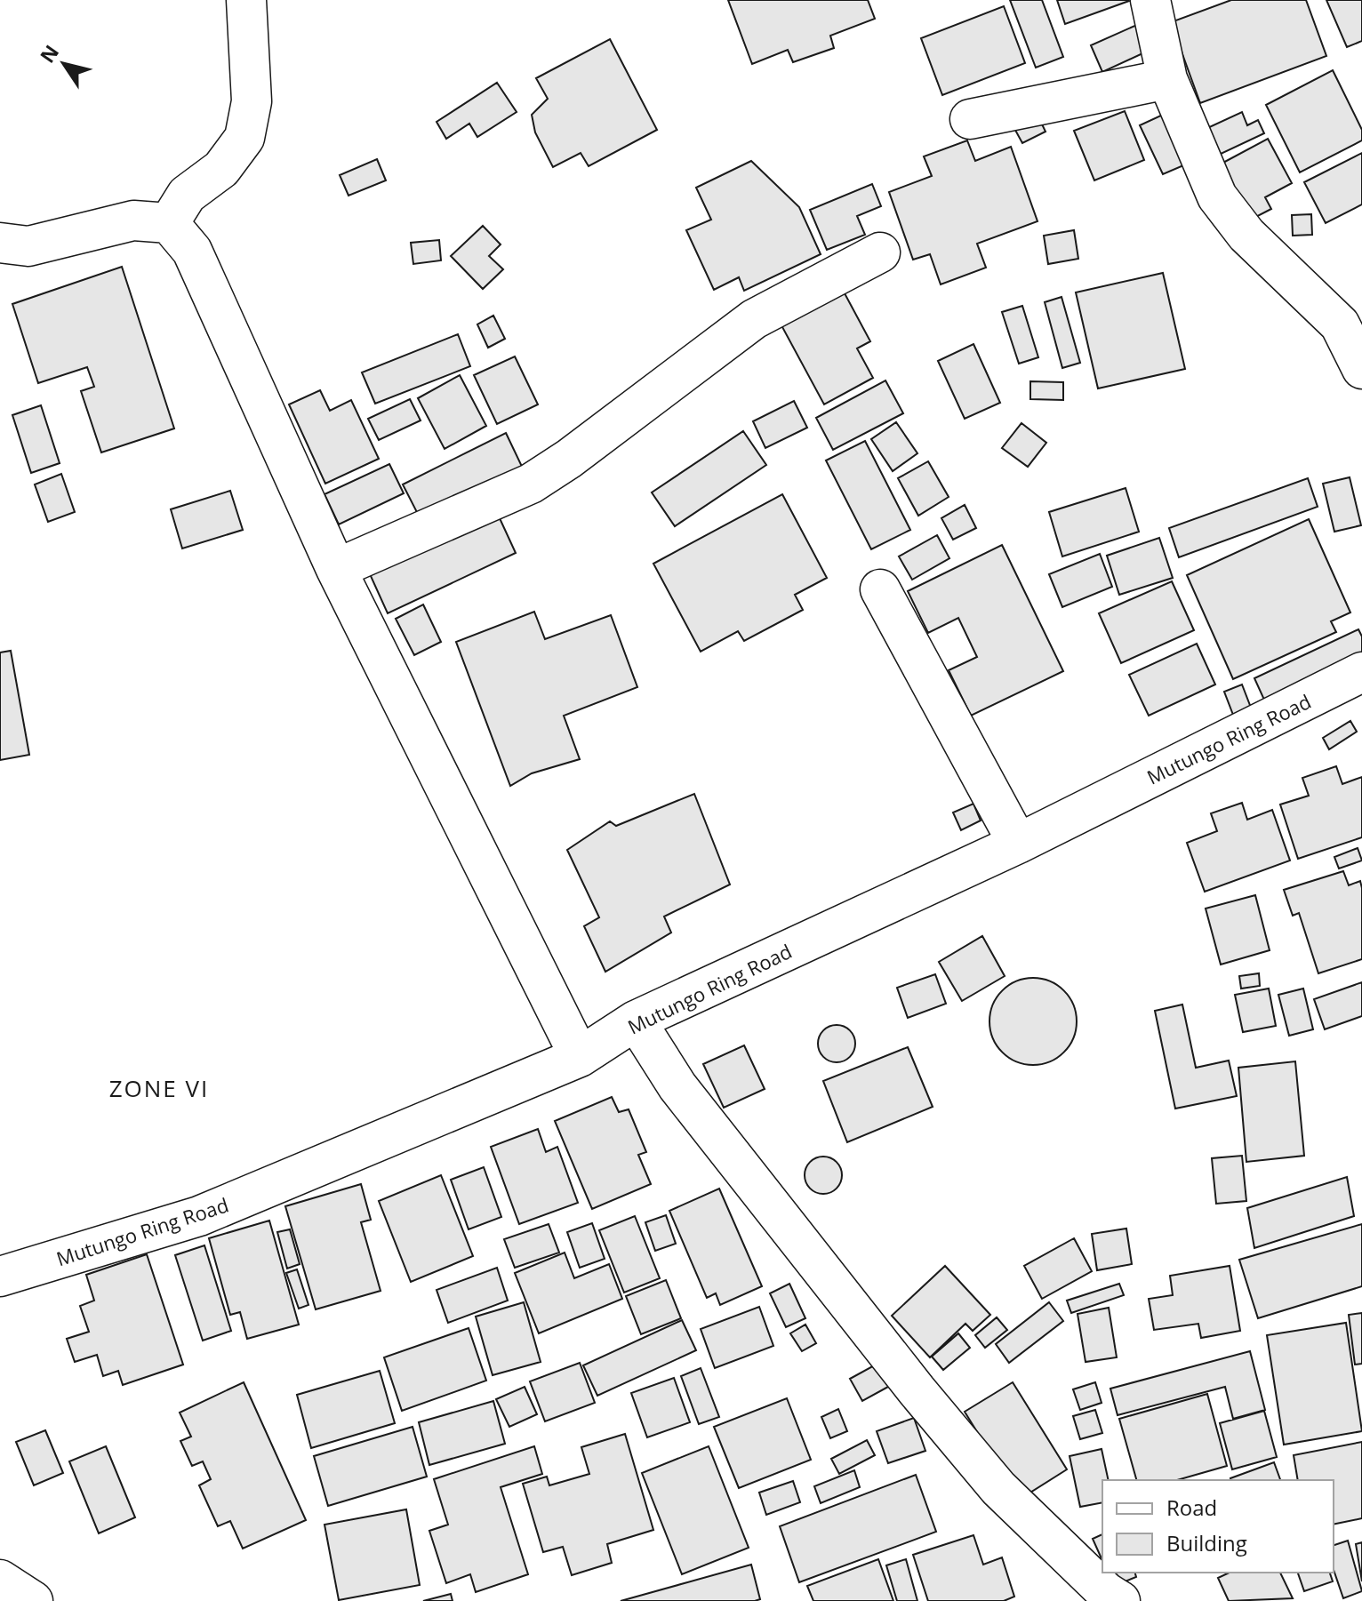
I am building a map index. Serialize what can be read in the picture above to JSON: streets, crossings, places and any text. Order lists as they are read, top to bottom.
{
  "streets": {
    "street": ["Mutungo Ring Road"]
  },
  "districts": ["ZONE VI"],
  "legend": ["Road", "Building"],
  "north": "top left"
}
